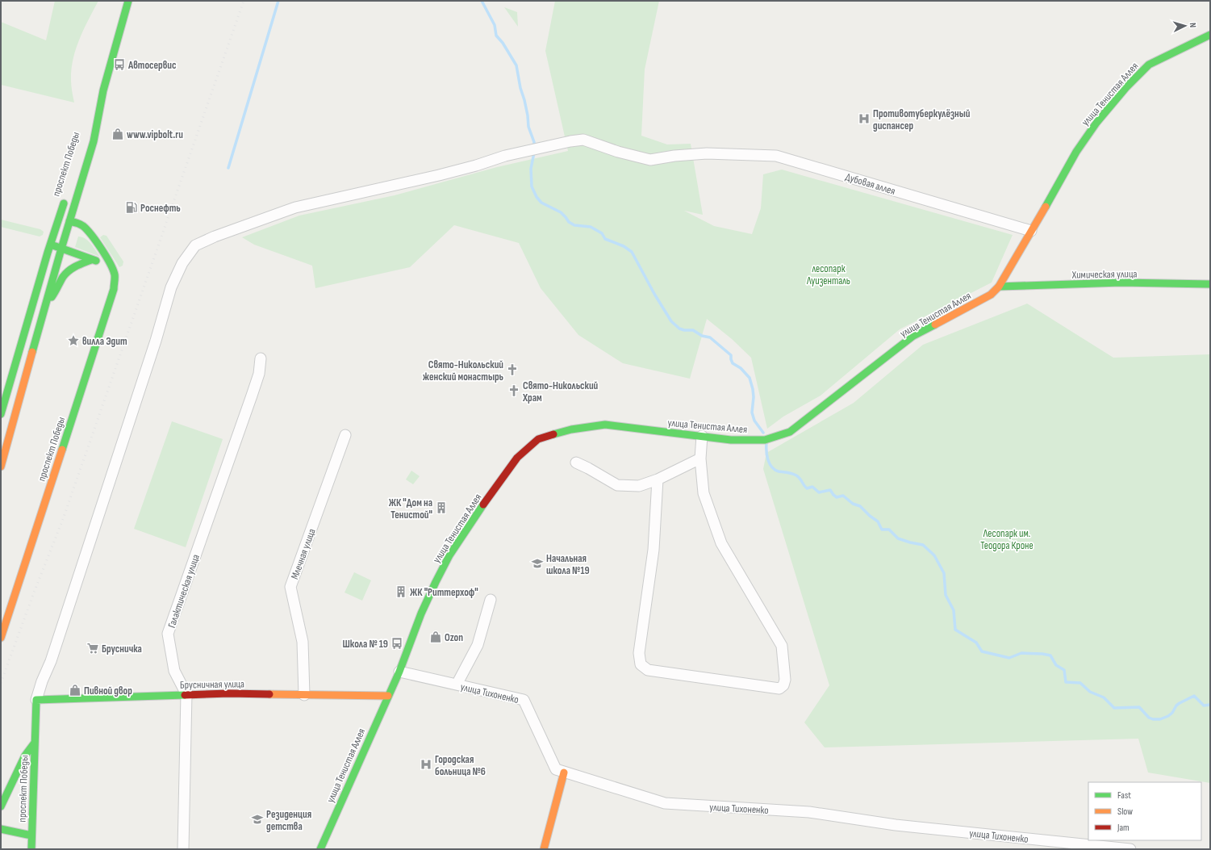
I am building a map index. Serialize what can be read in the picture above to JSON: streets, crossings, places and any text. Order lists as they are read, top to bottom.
{
  "streets": {
    "street": [
      "улица Тенистая Аллея",
      "проспект Победы",
      "Дубовая аллея",
      "Химическая улица",
      "Млечная улица",
      "Галактическая улица",
      "Брусничная улица",
      "улица Тихоненко"
    ]
  },
  "crossings": [
    ["улица Тенистая Аллея", "Дубовая аллея"],
    ["улица Тенистая Аллея", "Химическая улица"],
    ["улица Тенистая Аллея", "Брусничная улица"],
    ["улица Тенистая Аллея", "улица Тихоненко"],
    ["проспект Победы", "Дубовая аллея"],
    ["проспект Победы", "Брусничная улица"],
    ["Дубовая аллея", "Брусничная улица"],
    ["Млечная улица", "Брусничная улица"],
    ["Галактическая улица", "Брусничная улица"]
  ],
  "parks": ["лесопарк Луизенталь", "Лесопарк им. Теодора Кроне"],
  "places": {
    "bus stop": ["Автосервис", "Школа № 19"],
    "hospital": ["Противотуберкулёзный диспансер", "Городская больница №6"],
    "shop": ["www.vipbolt.ru", "Ozon", "Пивной двор"],
    "fuel station": ["Роснефть"],
    "place": ["вилла Эдит"],
    "church": ["Свято-Никольский женский монастырь", "Свято-Никольский Храм"],
    "building": ["ЖК \"Дом на Тенистой\"", "ЖК \"Риттерхоф\""],
    "school or university": ["Начальная школа №19", "Резиденция детства"],
    "supermarket": ["Брусничка"]
  },
  "legend": ["Fast", "Slow", "Jam"],
  "north": "right"
}
